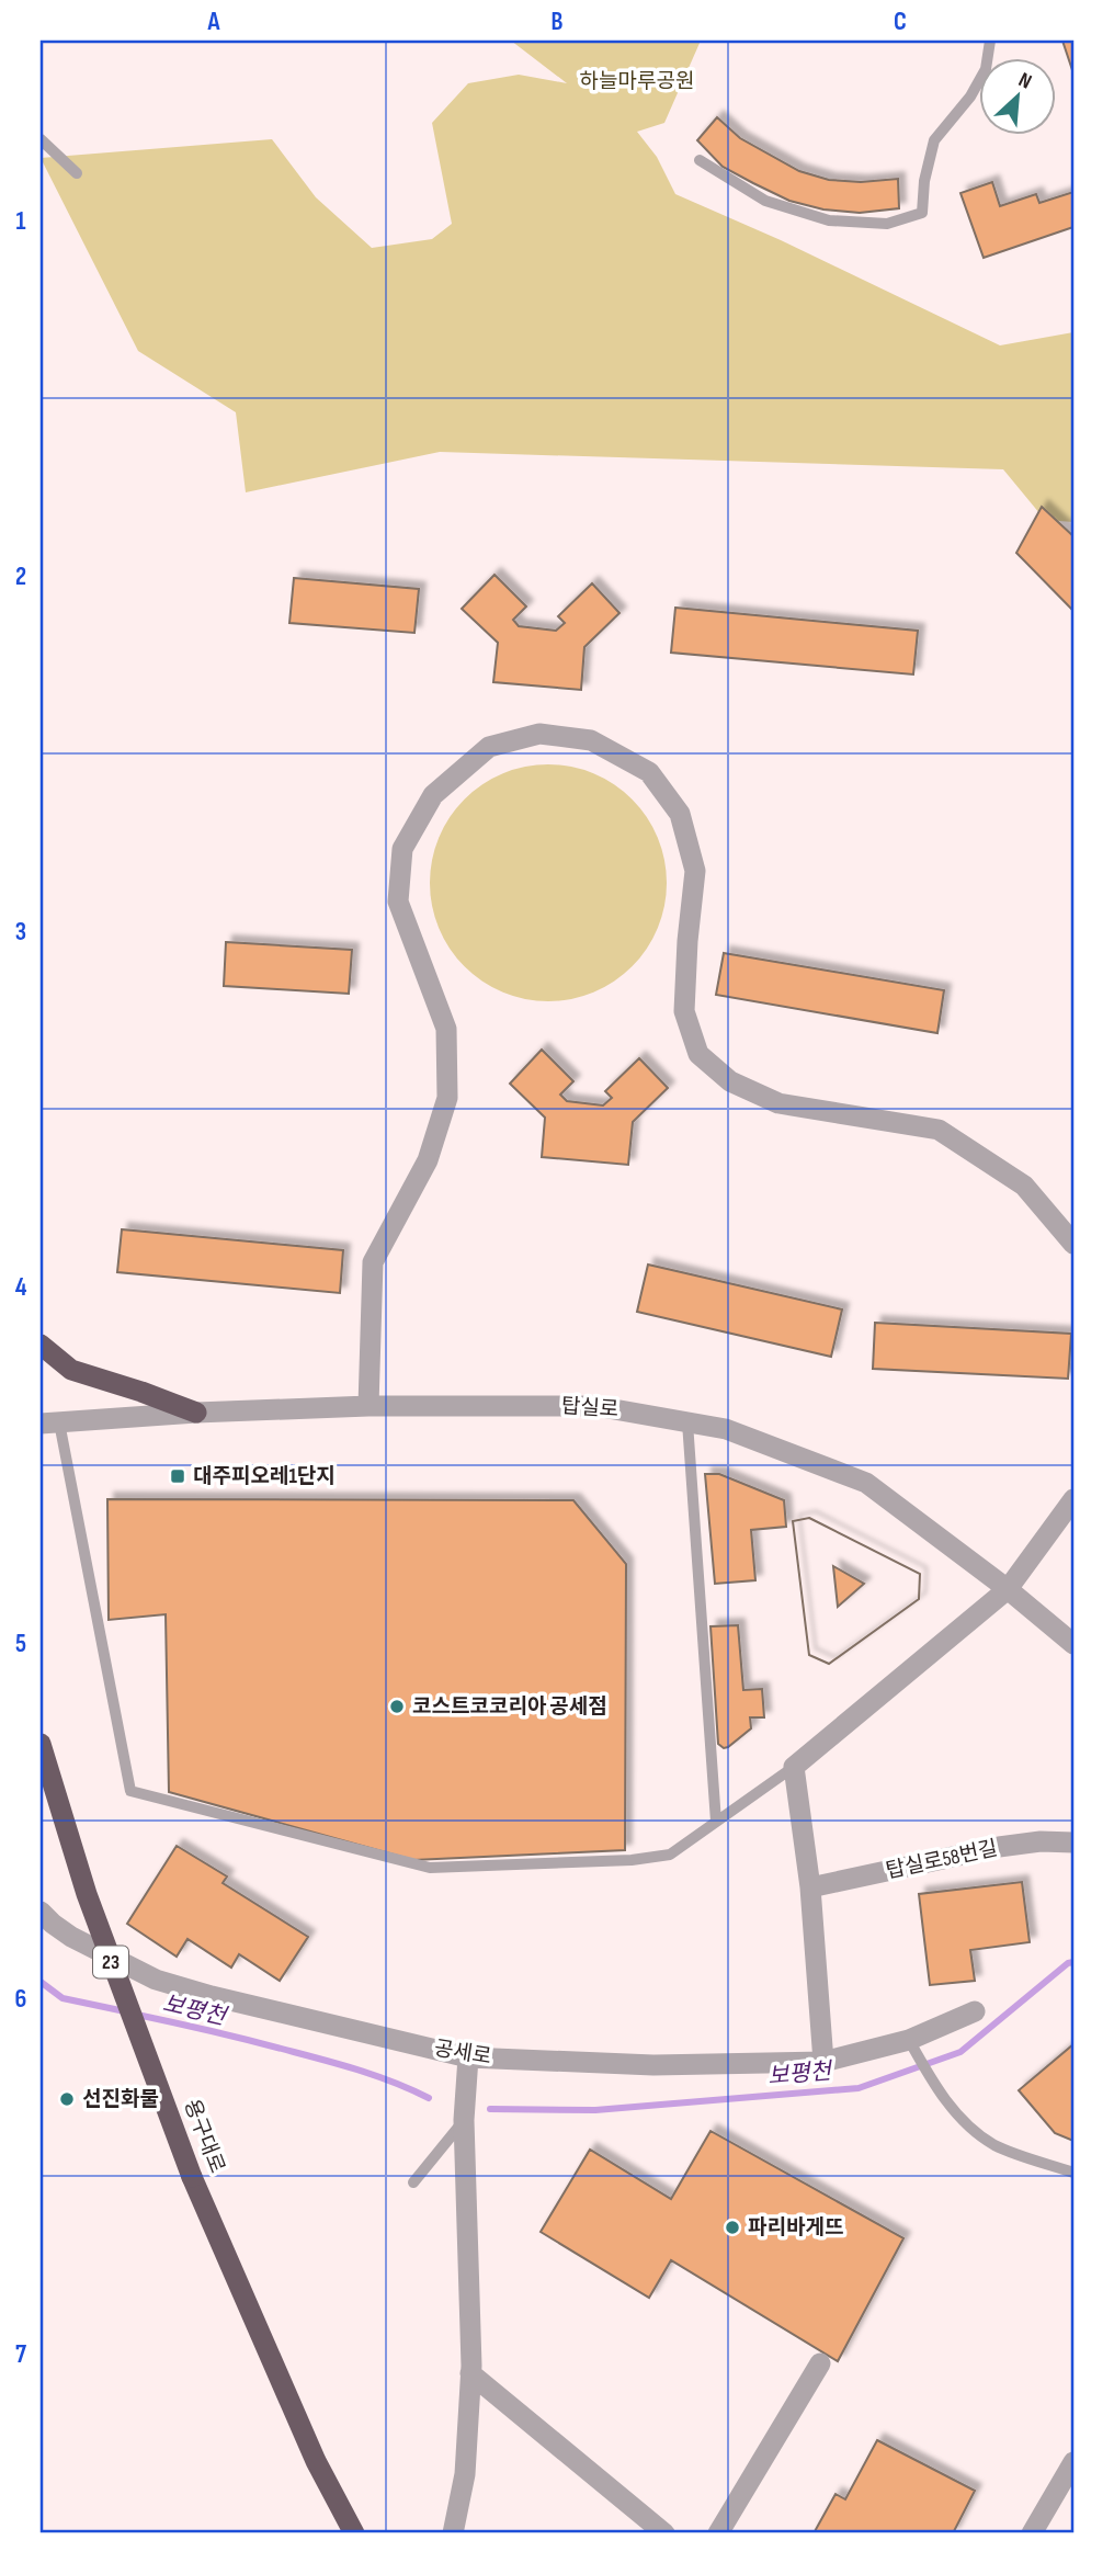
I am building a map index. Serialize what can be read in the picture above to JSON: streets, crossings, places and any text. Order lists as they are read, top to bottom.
{
  "streets": {
    "highway": ["23", "용구대로"],
    "street": ["탑실로", "탑실로58번길", "공세로"]
  },
  "water": ["보평천"],
  "parks": ["하늘마루공원"],
  "places": {
    "transit": ["대주피오레1단지"],
    "other": ["코스트코코리아 공세점", "선진화물", "파리바게뜨"]
  },
  "north": "top right",
  "grid": {
    "columns": ["A", "B", "C"],
    "rows": [
      "1",
      "2",
      "3",
      "4",
      "5",
      "6",
      "7"
    ]
  }
}
